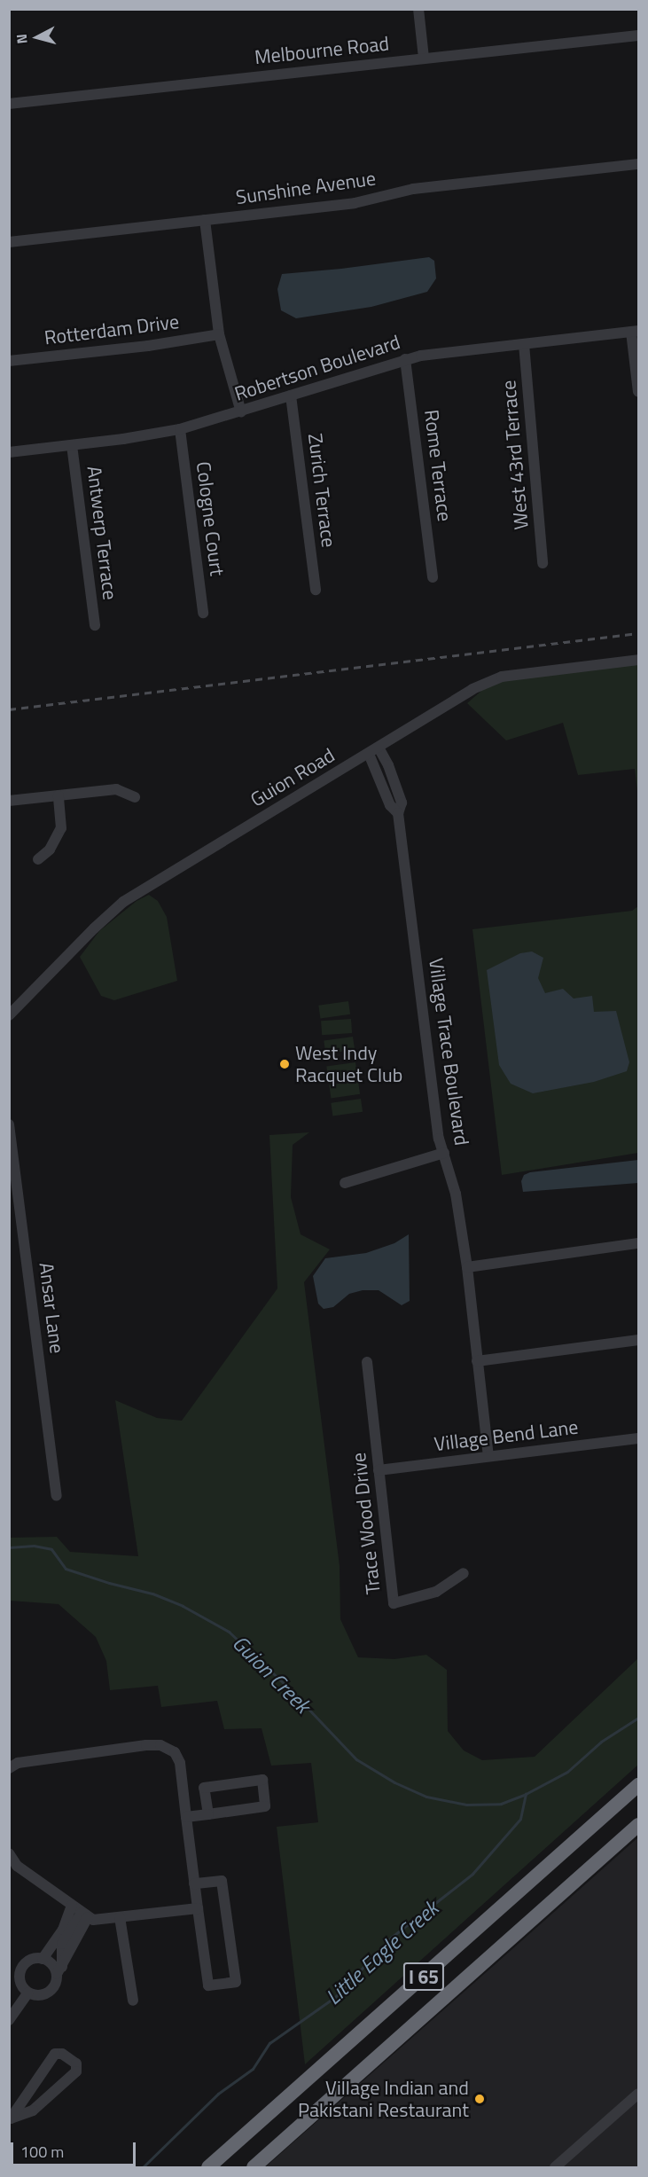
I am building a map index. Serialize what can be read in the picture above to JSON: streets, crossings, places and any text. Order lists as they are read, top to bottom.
{
  "streets": {
    "highway": ["I 65"],
    "street": [
      "Melbourne Road",
      "Sunshine Avenue",
      "Rotterdam Drive",
      "Robertson Boulevard",
      "West 43rd Terrace",
      "Rome Terrace",
      "Zurich Terrace",
      "Cologne Court",
      "Antwerp Terrace",
      "Guion Road",
      "Village Trace Boulevard",
      "Ansar Lane",
      "Village Bend Lane",
      "Trace Wood Drive"
    ]
  },
  "crossings": [
    ["Robertson Boulevard", "West 43rd Terrace"],
    ["Robertson Boulevard", "Rome Terrace"],
    ["Robertson Boulevard", "Zurich Terrace"],
    ["Robertson Boulevard", "Cologne Court"],
    ["Robertson Boulevard", "Antwerp Terrace"],
    ["Guion Road", "Village Trace Boulevard"],
    ["Village Trace Boulevard", "Village Bend Lane"],
    ["Village Bend Lane", "Trace Wood Drive"]
  ],
  "water": ["Guion Creek", "Little Eagle Creek"],
  "places": ["West Indy Racquet Club", "Village Indian and Pakistani Restaurant"],
  "scale_bar": "100 m",
  "north": "left"
}
